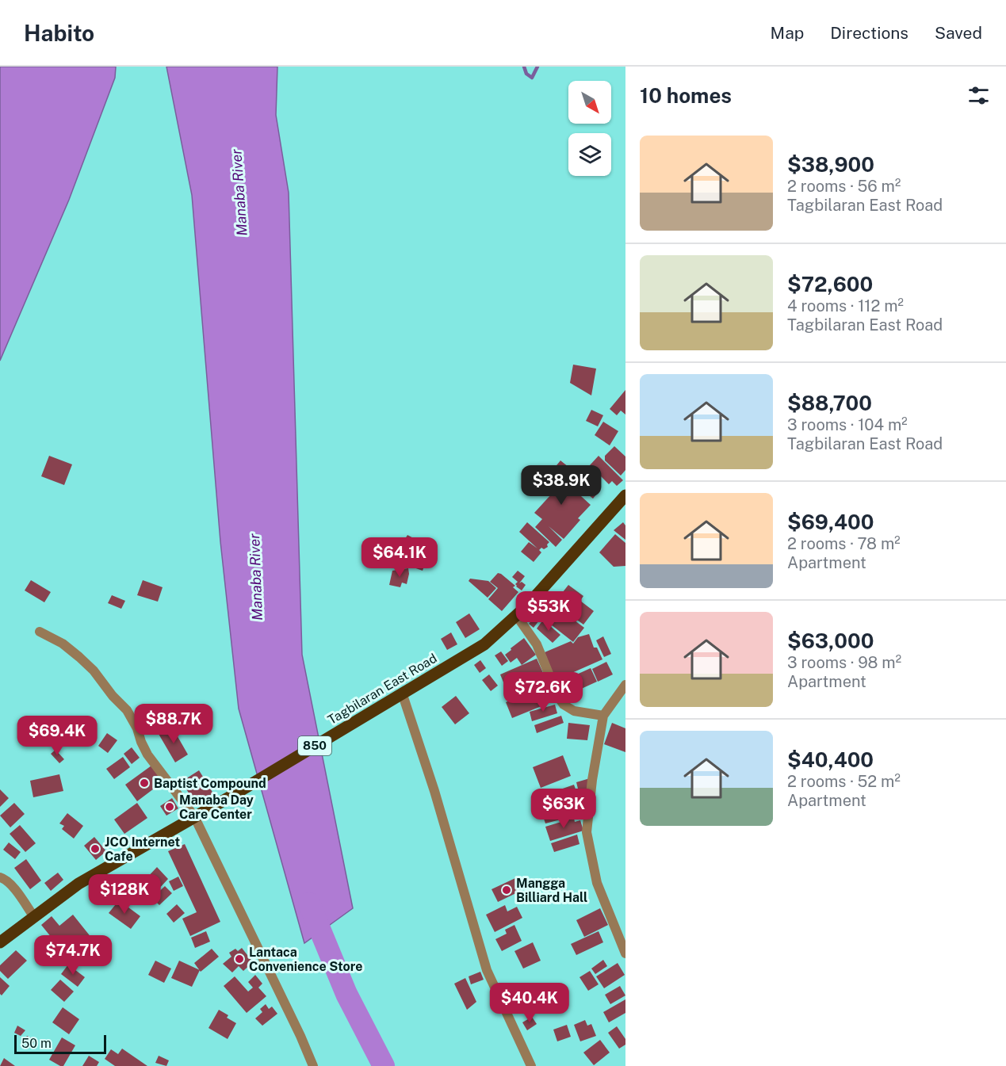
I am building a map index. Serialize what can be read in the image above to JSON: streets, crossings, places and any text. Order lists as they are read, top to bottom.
{
  "streets": {
    "main road": ["Tagbilaran East Road", "850"]
  },
  "water": ["Manaba River"],
  "places": [
    "Baptist Compound",
    "Manaba Day Care Center",
    "JCO Internet Cafe",
    "Mangga Billiard Hall",
    "Lantaca Convenience Store"
  ],
  "scale_bar": "50 m",
  "north": "bottom right",
  "page": {
    "header": "Habito",
    "nav": ["Map", "Directions", "Saved"],
    "heading": "10 homes",
    "list": [
      {
        "name": "$38,900",
        "note": "2 rooms · 56 m² · Tagbilaran East Road"
      },
      {
        "name": "$72,600",
        "note": "4 rooms · 112 m² · Tagbilaran East Road"
      },
      {
        "name": "$88,700",
        "note": "3 rooms · 104 m² · Tagbilaran East Road"
      },
      {
        "name": "$69,400",
        "note": "2 rooms · 78 m² · Apartment"
      },
      {
        "name": "$63,000",
        "note": "3 rooms · 98 m² · Apartment"
      },
      {
        "name": "$40,400",
        "note": "2 rooms · 52 m² · Apartment"
      }
    ],
    "price": [
      "$38.9K",
      "$64.1K",
      "$53K",
      "$72.6K",
      "$88.7K",
      "$69.4K",
      "$63K",
      "$128K",
      "$74.7K",
      "$40.4K"
    ],
    "scale": "50 m"
  }
}
